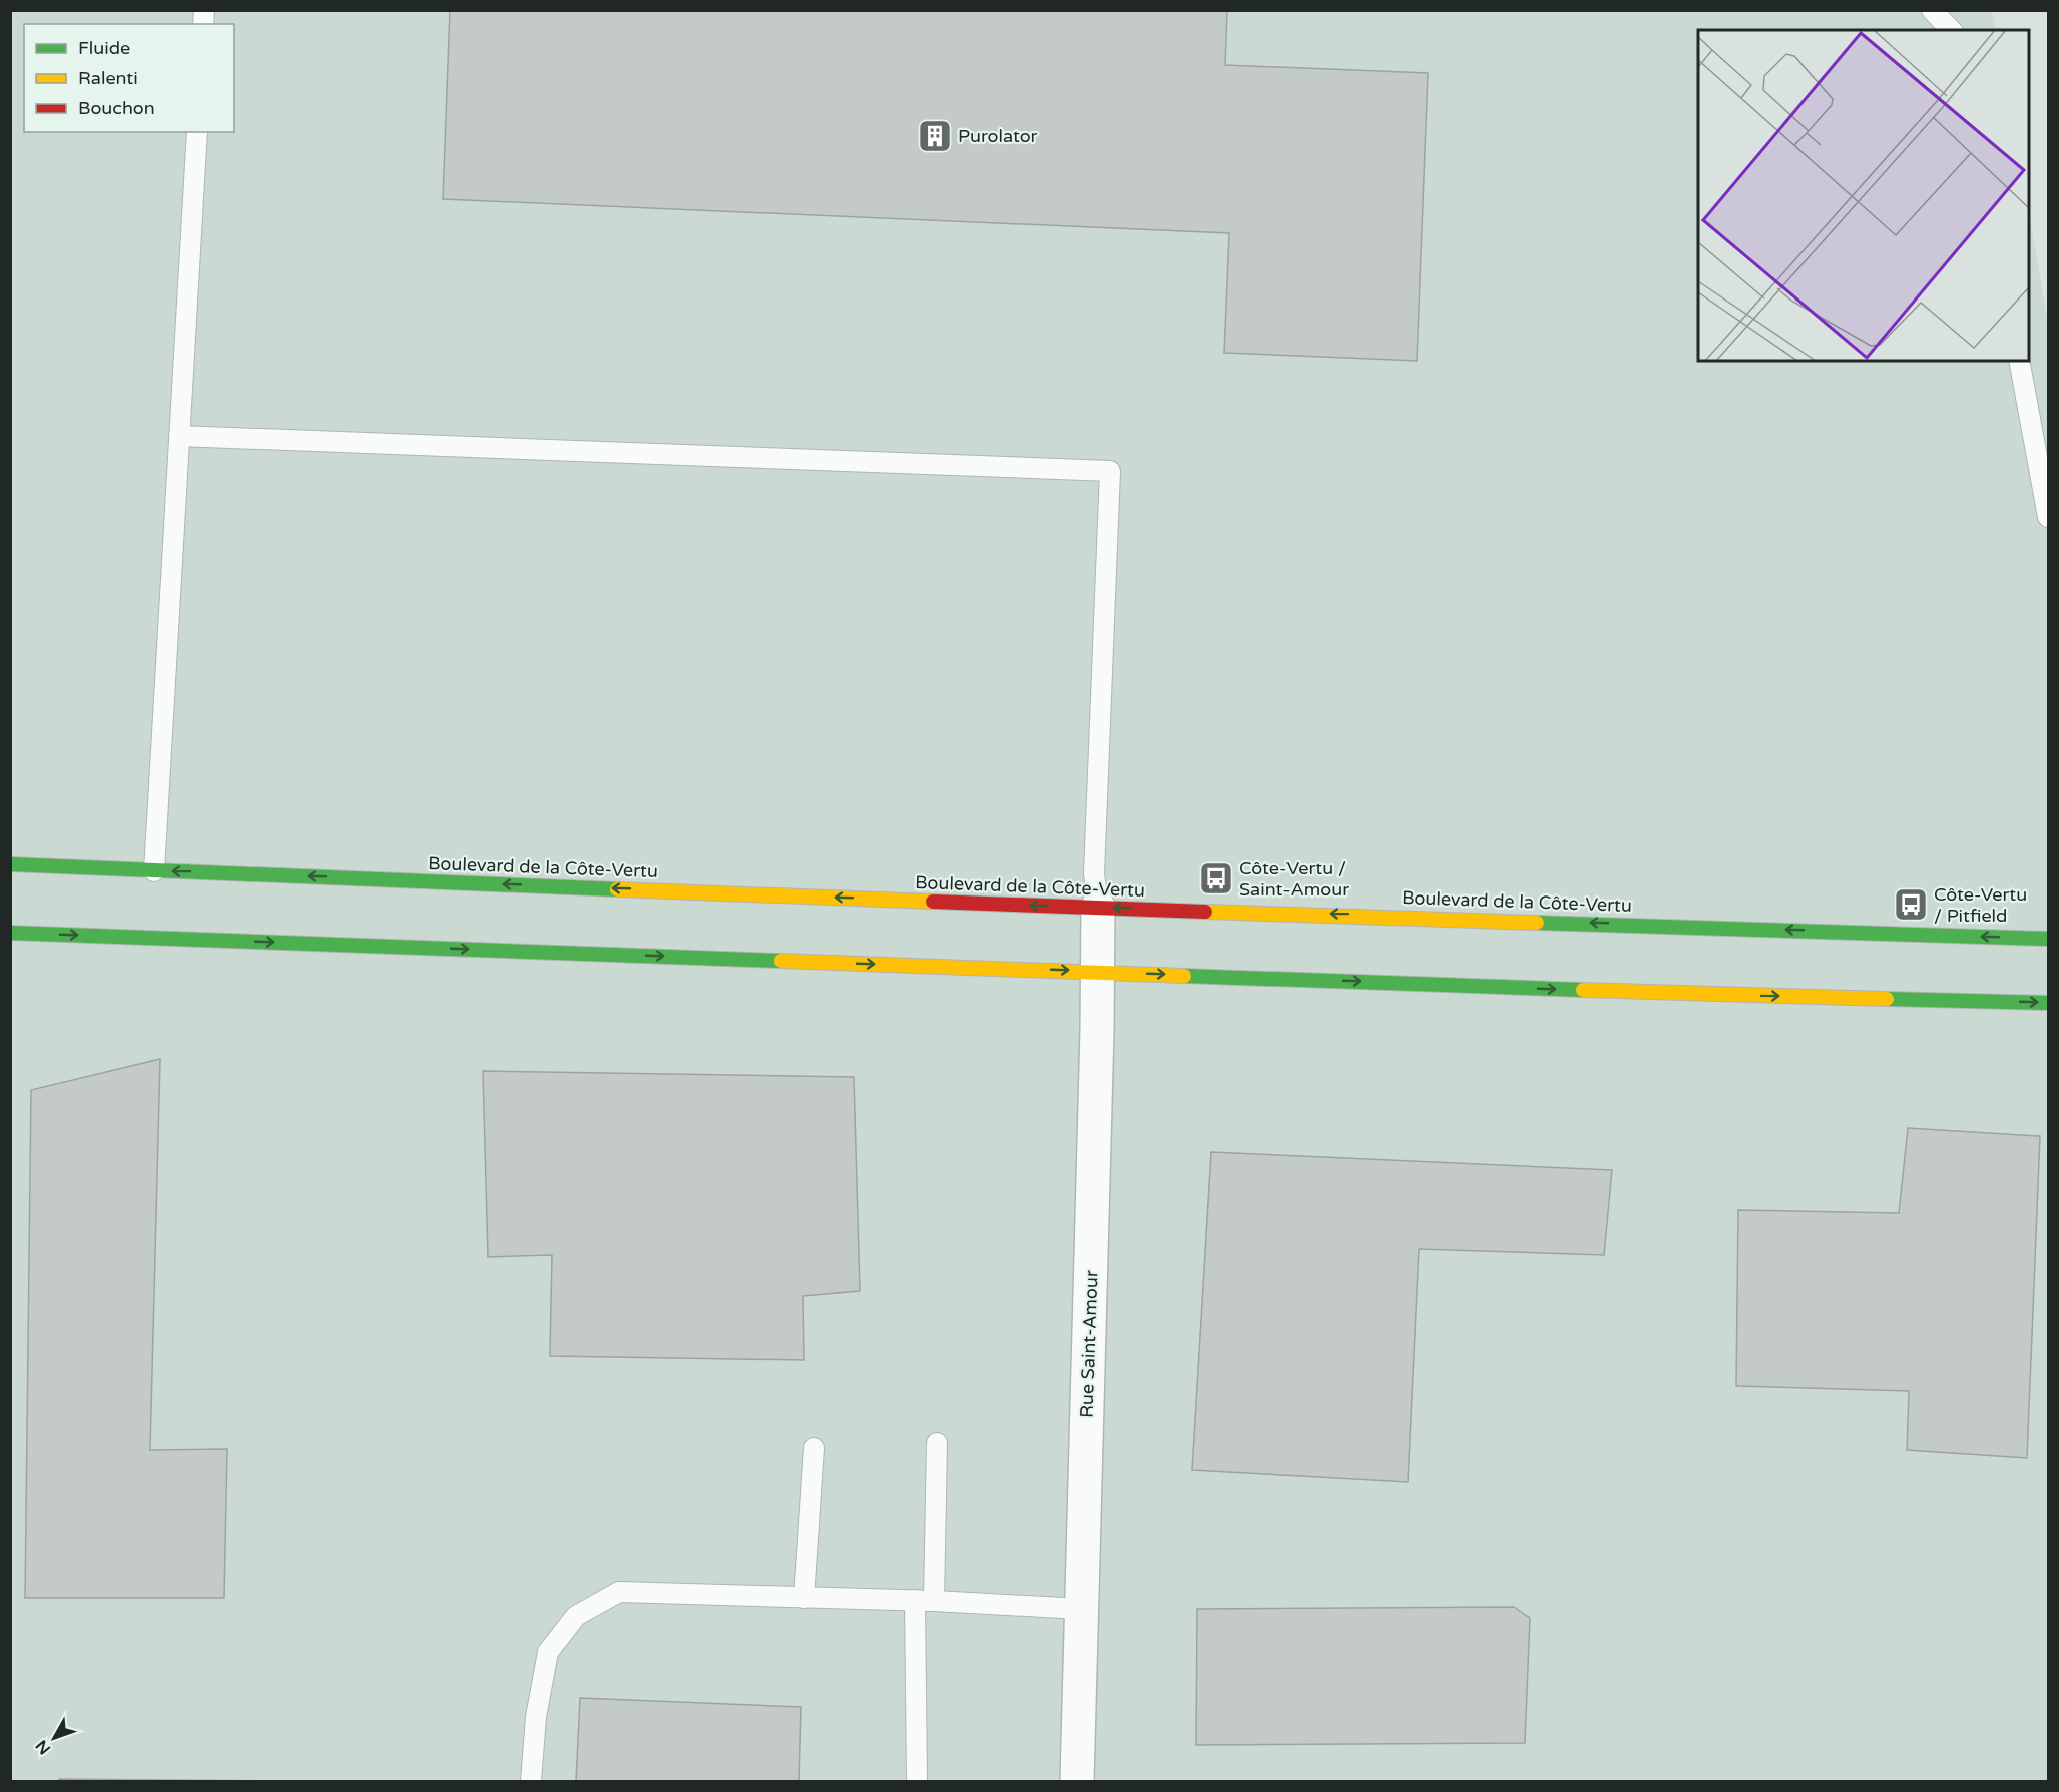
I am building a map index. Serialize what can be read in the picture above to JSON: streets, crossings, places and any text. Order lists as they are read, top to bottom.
{
  "streets": {
    "street": ["Boulevard de la Côte-Vertu", "Rue Saint-Amour"]
  },
  "crossings": [
    ["Boulevard de la Côte-Vertu", "Rue Saint-Amour"]
  ],
  "places": {
    "building": ["Purolator"],
    "bus stop": ["Côte-Vertu / Saint-Amour", "Côte-Vertu / Pitfield"]
  },
  "legend": ["Fluide", "Ralenti", "Bouchon"],
  "north": "bottom left"
}
